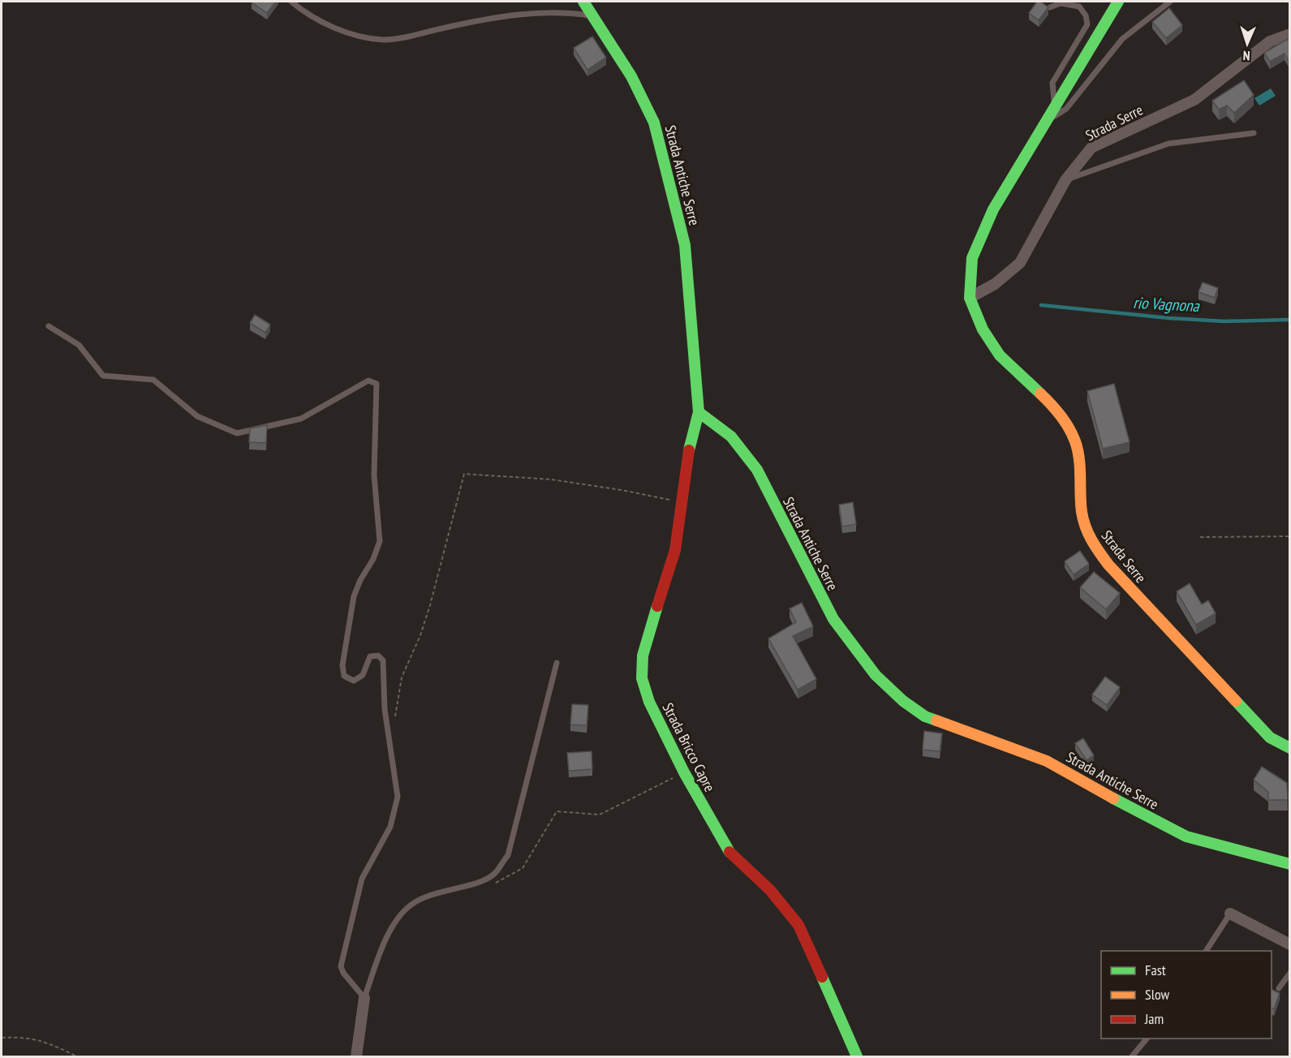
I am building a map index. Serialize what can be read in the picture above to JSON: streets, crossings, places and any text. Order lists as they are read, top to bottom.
{
  "streets": {
    "street": ["Strada Serre", "Strada Antiche Serre", "Strada Bricco Capre"]
  },
  "crossings": [
    ["Strada Antiche Serre", "Strada Bricco Capre"]
  ],
  "water": ["rio Vagnona"],
  "legend": ["Fast", "Slow", "Jam"],
  "north": "bottom"
}
